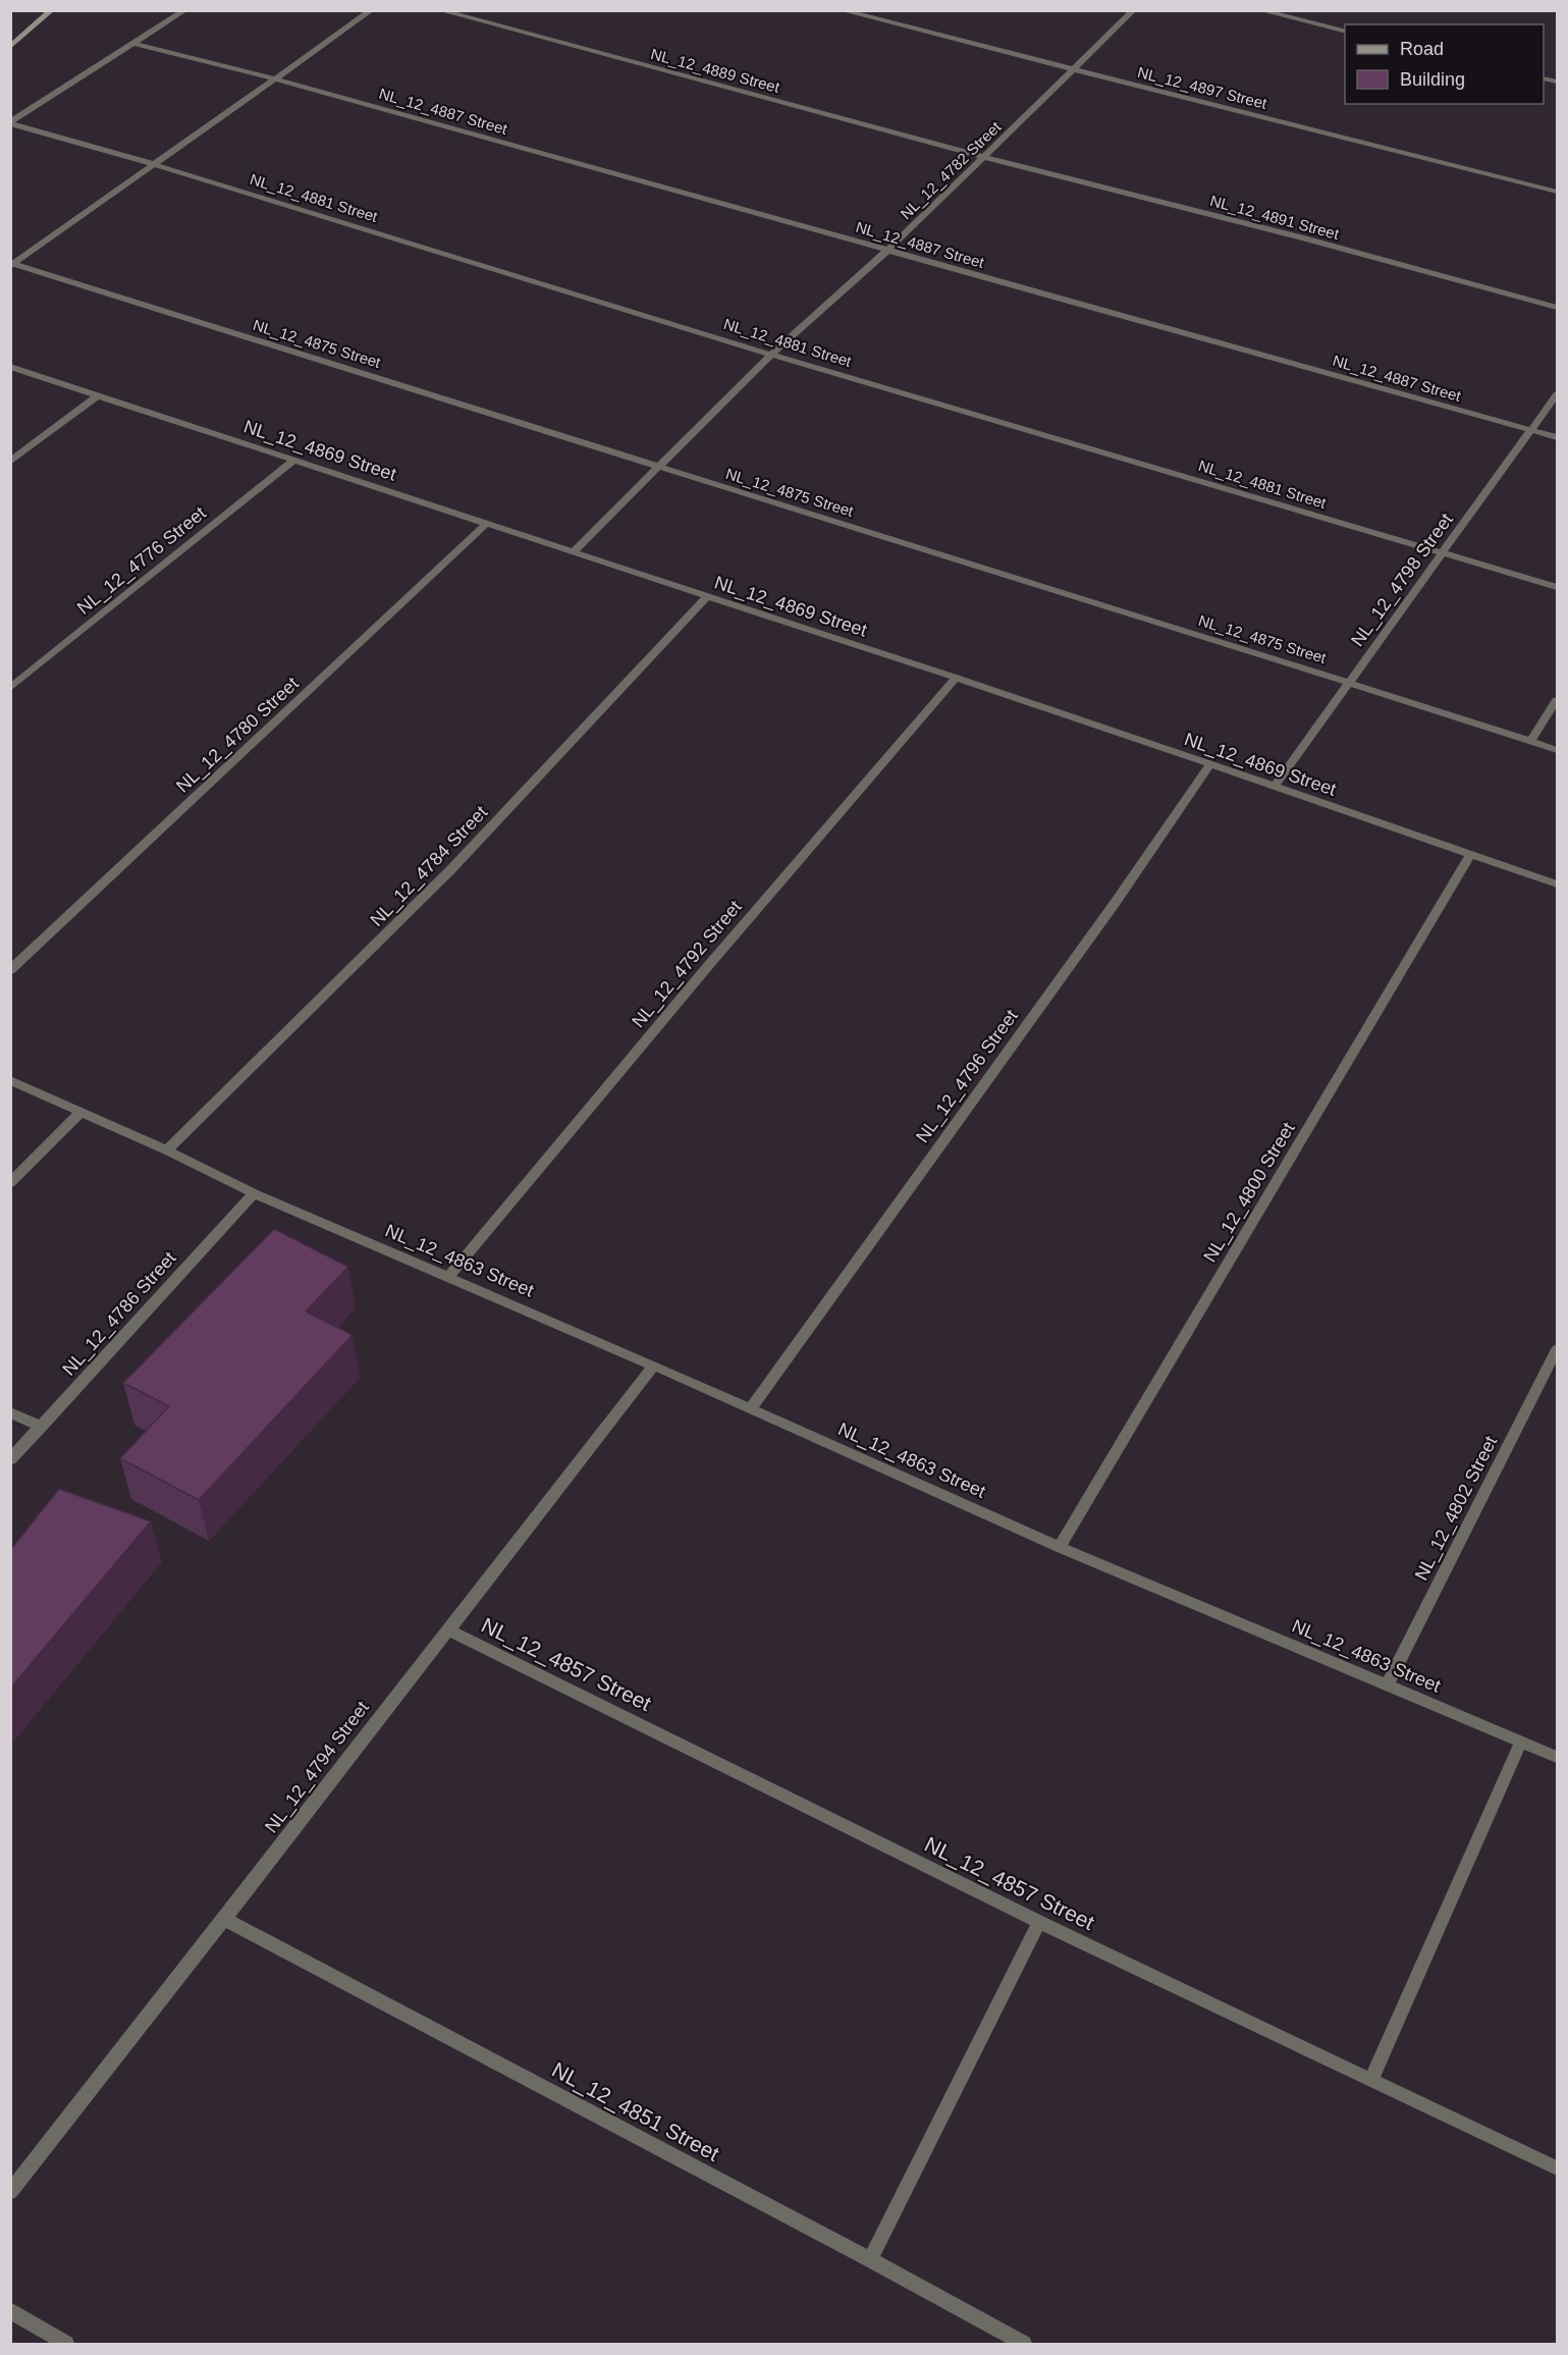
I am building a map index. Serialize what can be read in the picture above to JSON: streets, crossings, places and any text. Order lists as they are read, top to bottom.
{
  "streets": {
    "street": [
      "NL_12_4889 Street",
      "NL_12_4897 Street",
      "NL_12_4887 Street",
      "NL_12_4782 Street",
      "NL_12_4881 Street",
      "NL_12_4891 Street",
      "NL_12_4875 Street",
      "NL_12_4869 Street",
      "NL_12_4776 Street",
      "NL_12_4798 Street",
      "NL_12_4780 Street",
      "NL_12_4784 Street",
      "NL_12_4792 Street",
      "NL_12_4796 Street",
      "NL_12_4800 Street",
      "NL_12_4863 Street",
      "NL_12_4786 Street",
      "NL_12_4802 Street",
      "NL_12_4857 Street",
      "NL_12_4794 Street",
      "NL_12_4851 Street"
    ]
  },
  "crossings": [
    ["NL_12_4889 Street", "NL_12_4782 Street"],
    ["NL_12_4889 Street", "NL_12_4891 Street"],
    ["NL_12_4897 Street", "NL_12_4782 Street"],
    ["NL_12_4887 Street", "NL_12_4782 Street"],
    ["NL_12_4887 Street", "NL_12_4798 Street"],
    ["NL_12_4782 Street", "NL_12_4881 Street"],
    ["NL_12_4782 Street", "NL_12_4891 Street"],
    ["NL_12_4782 Street", "NL_12_4875 Street"],
    ["NL_12_4782 Street", "NL_12_4869 Street"],
    ["NL_12_4881 Street", "NL_12_4798 Street"],
    ["NL_12_4875 Street", "NL_12_4798 Street"],
    ["NL_12_4869 Street", "NL_12_4776 Street"],
    ["NL_12_4869 Street", "NL_12_4798 Street"],
    ["NL_12_4869 Street", "NL_12_4780 Street"],
    ["NL_12_4869 Street", "NL_12_4784 Street"],
    ["NL_12_4869 Street", "NL_12_4792 Street"],
    ["NL_12_4869 Street", "NL_12_4796 Street"],
    ["NL_12_4869 Street", "NL_12_4800 Street"],
    ["NL_12_4784 Street", "NL_12_4863 Street"],
    ["NL_12_4792 Street", "NL_12_4863 Street"],
    ["NL_12_4796 Street", "NL_12_4863 Street"],
    ["NL_12_4800 Street", "NL_12_4863 Street"],
    ["NL_12_4863 Street", "NL_12_4786 Street"],
    ["NL_12_4863 Street", "NL_12_4802 Street"],
    ["NL_12_4863 Street", "NL_12_4794 Street"],
    ["NL_12_4857 Street", "NL_12_4794 Street"],
    ["NL_12_4794 Street", "NL_12_4851 Street"]
  ],
  "legend": ["Road", "Building"]
}
